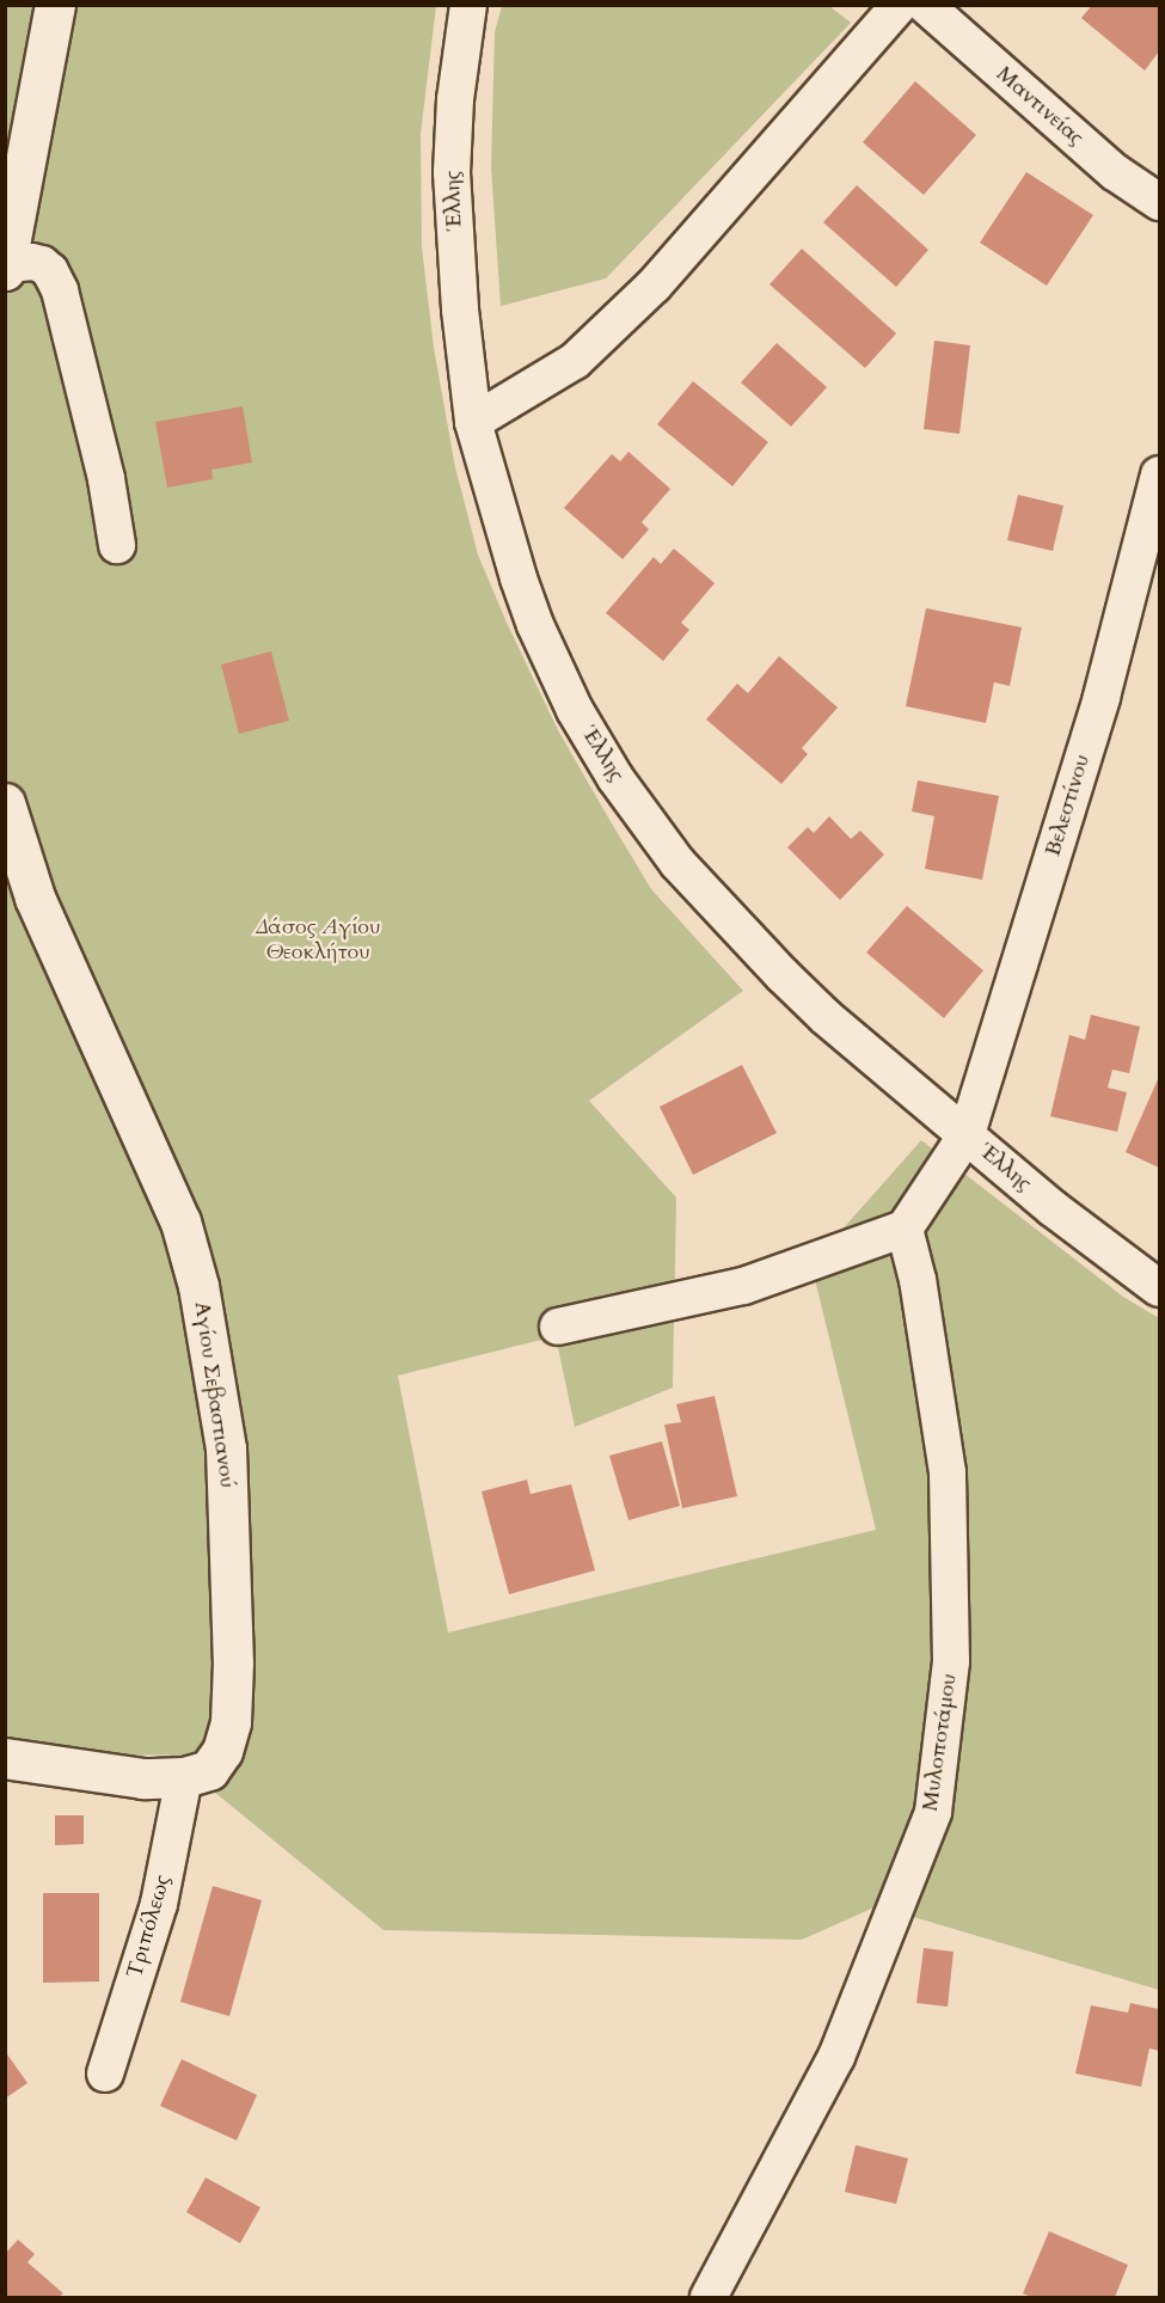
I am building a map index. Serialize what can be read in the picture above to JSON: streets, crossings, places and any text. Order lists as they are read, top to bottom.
{
  "streets": {
    "street": [
      "Μαντινείας",
      "Έλλης",
      "Βελεστίνου",
      "Αγίου Σεβαστιανού",
      "Μυλοποτάμου",
      "Τριπόλεως"
    ]
  },
  "crossings": [
    ["Έλλης", "Βελεστίνου"],
    ["Βελεστίνου", "Μυλοποτάμου"],
    ["Αγίου Σεβαστιανού", "Τριπόλεως"]
  ],
  "parks": ["Δάσος Αγίου Θεοκλήτου"]
}
